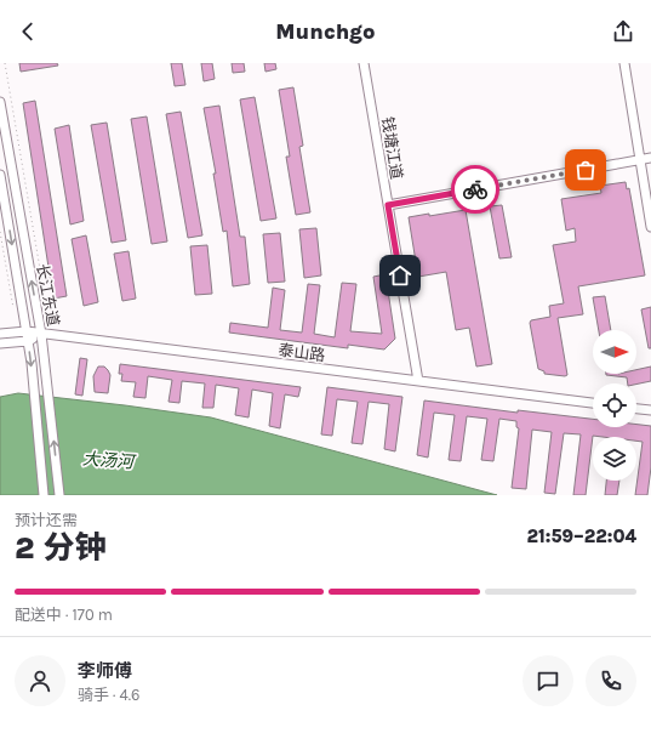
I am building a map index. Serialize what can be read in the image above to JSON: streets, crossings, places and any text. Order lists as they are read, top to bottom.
{
  "streets": {
    "street": ["钱塘江道", "长江东道", "泰山路"]
  },
  "crossings": [
    ["钱塘江道", "泰山路"],
    ["长江东道", "泰山路"]
  ],
  "water": ["大汤河"],
  "north": "right",
  "page": {
    "header": "Munchgo",
    "heading": ["2 分钟", "预计还需", "21:59–22:04"],
    "panel": ["李师傅", "骑手 · 4.6"],
    "bar": "配送中 · 170 m"
  }
}
